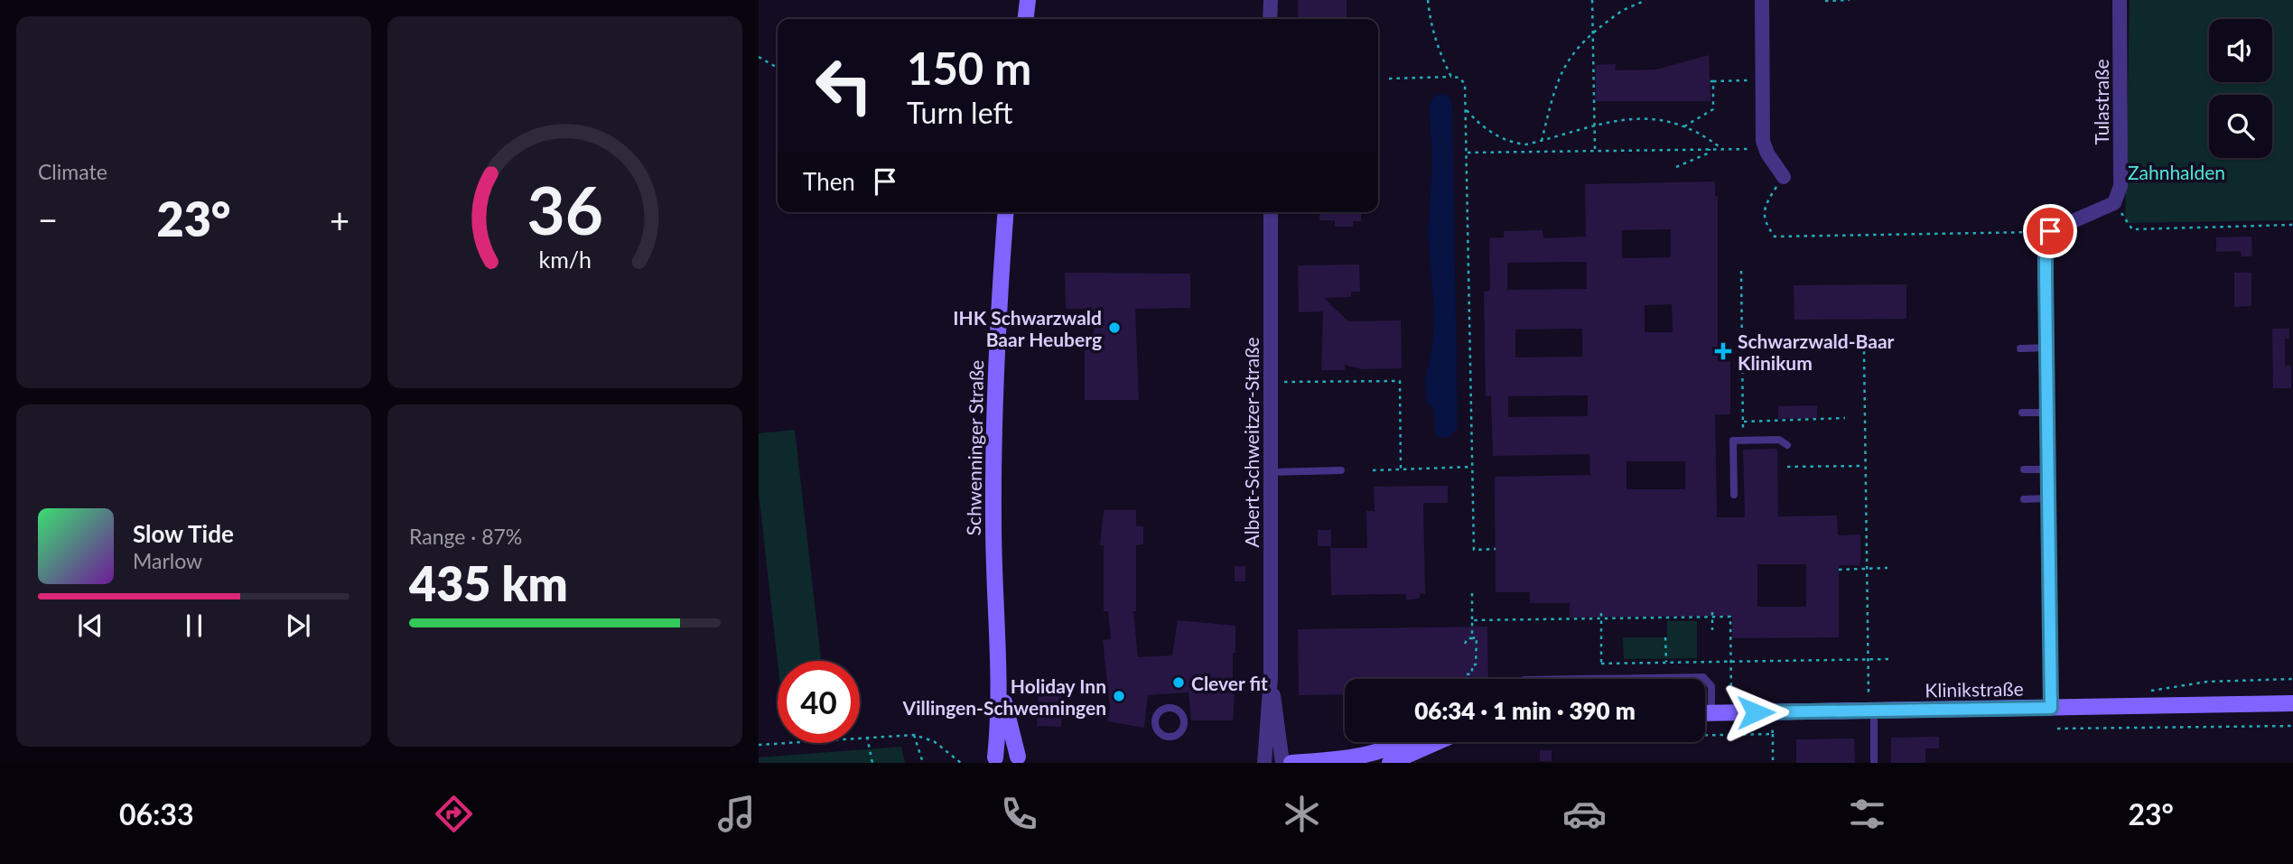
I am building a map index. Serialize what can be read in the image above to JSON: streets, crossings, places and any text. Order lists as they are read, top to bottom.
{
  "streets": {
    "street": [
      "Tulastraße",
      "Albert-Schweitzer-Straße",
      "Schwenninger Straße",
      "Klinikstraße"
    ]
  },
  "parks": ["Zahnhalden"],
  "places": {
    "other": ["IHK Schwarzwald Baar Heuberg", "Clever fit", "Holiday Inn Villingen-Schwenningen"],
    "health": ["Schwarzwald-Baar Klinikum"]
  },
  "page": {
    "tile": [
      "Climate",
      ["Range · 87%", "435 km"]
    ],
    "turn": ["150 m", "Turn left"],
    "then": "Then",
    "heat": ["−", "23°", "+"],
    "song": ["Slow Tide", "Marlow"],
    "limit": "40",
    "trip": "06:34 · 1 min · 390 m",
    "tabs": ["06:33", "23°"],
    "gauge": ["36", "km/h"]
  }
}
